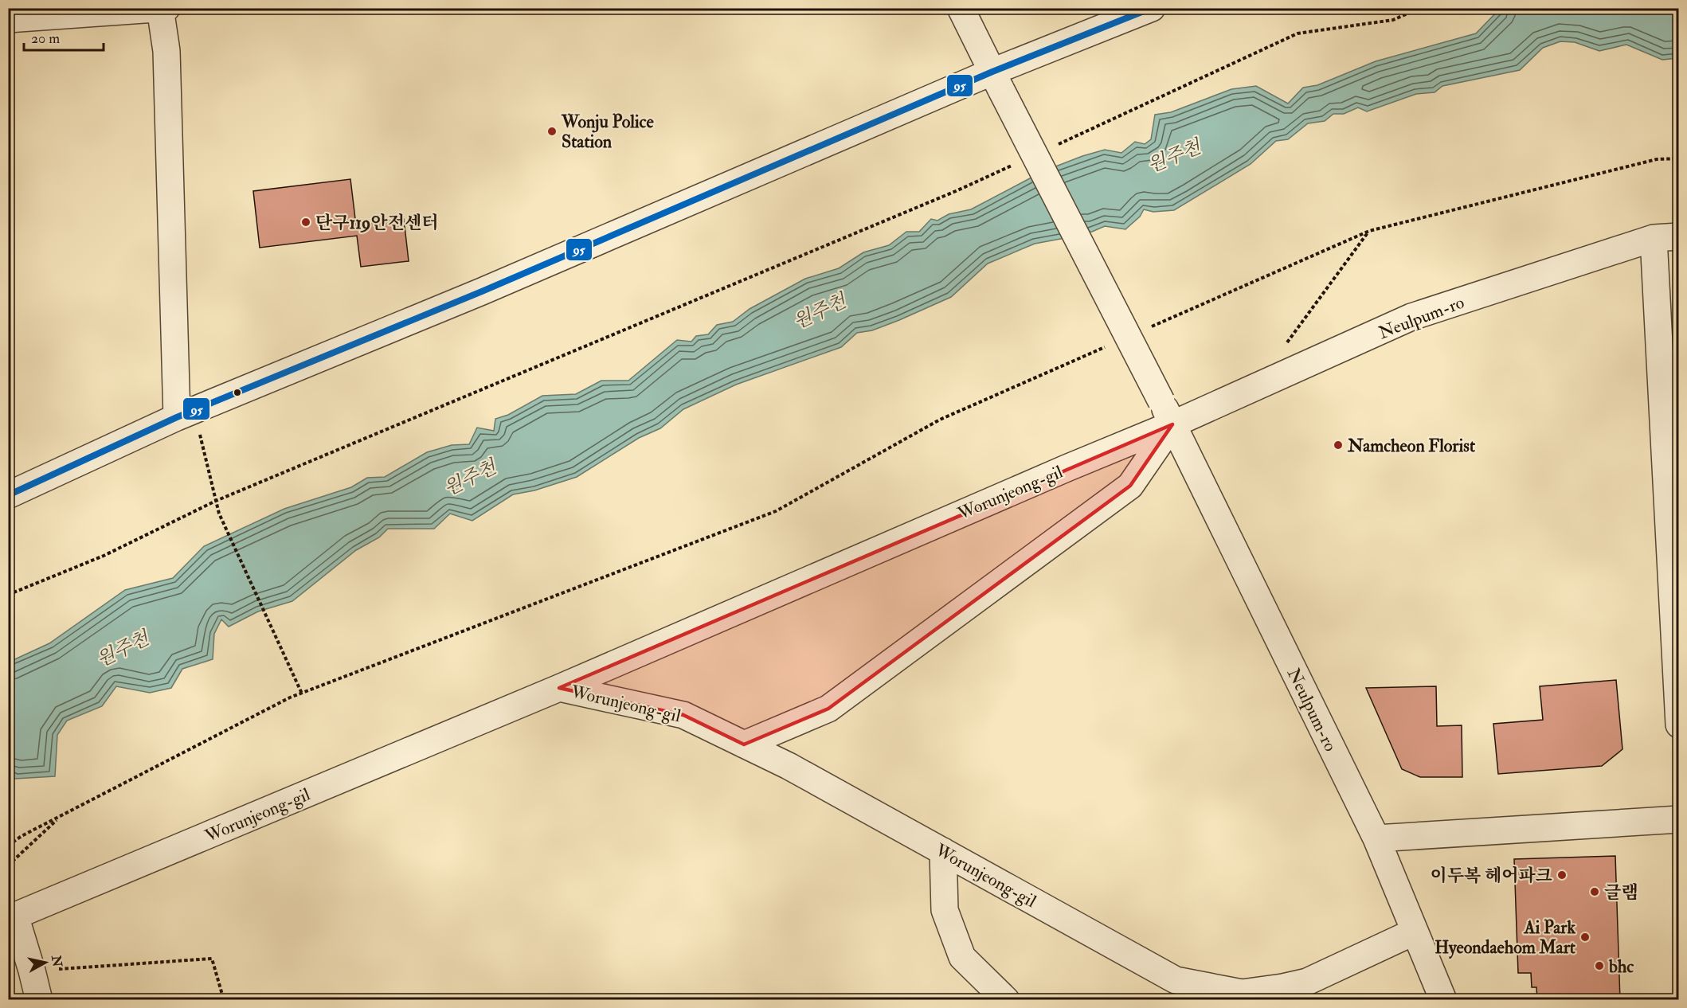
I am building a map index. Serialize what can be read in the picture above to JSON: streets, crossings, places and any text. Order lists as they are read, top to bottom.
{
  "streets": {
    "street": ["Neulpum-ro", "Worunjeong-gil"]
  },
  "crossings": [
    ["Neulpum-ro", "Worunjeong-gil"]
  ],
  "water": ["원주천"],
  "places": [
    "Wonju Police Station",
    "단구119안전센터",
    "Namcheon Florist",
    "이두복 헤어파크",
    "글램",
    "Ai Park Hyeondaehom Mart",
    "bhc"
  ],
  "lines": ["transit line 95"],
  "scale_bar": "20 m",
  "north": "right"
}
